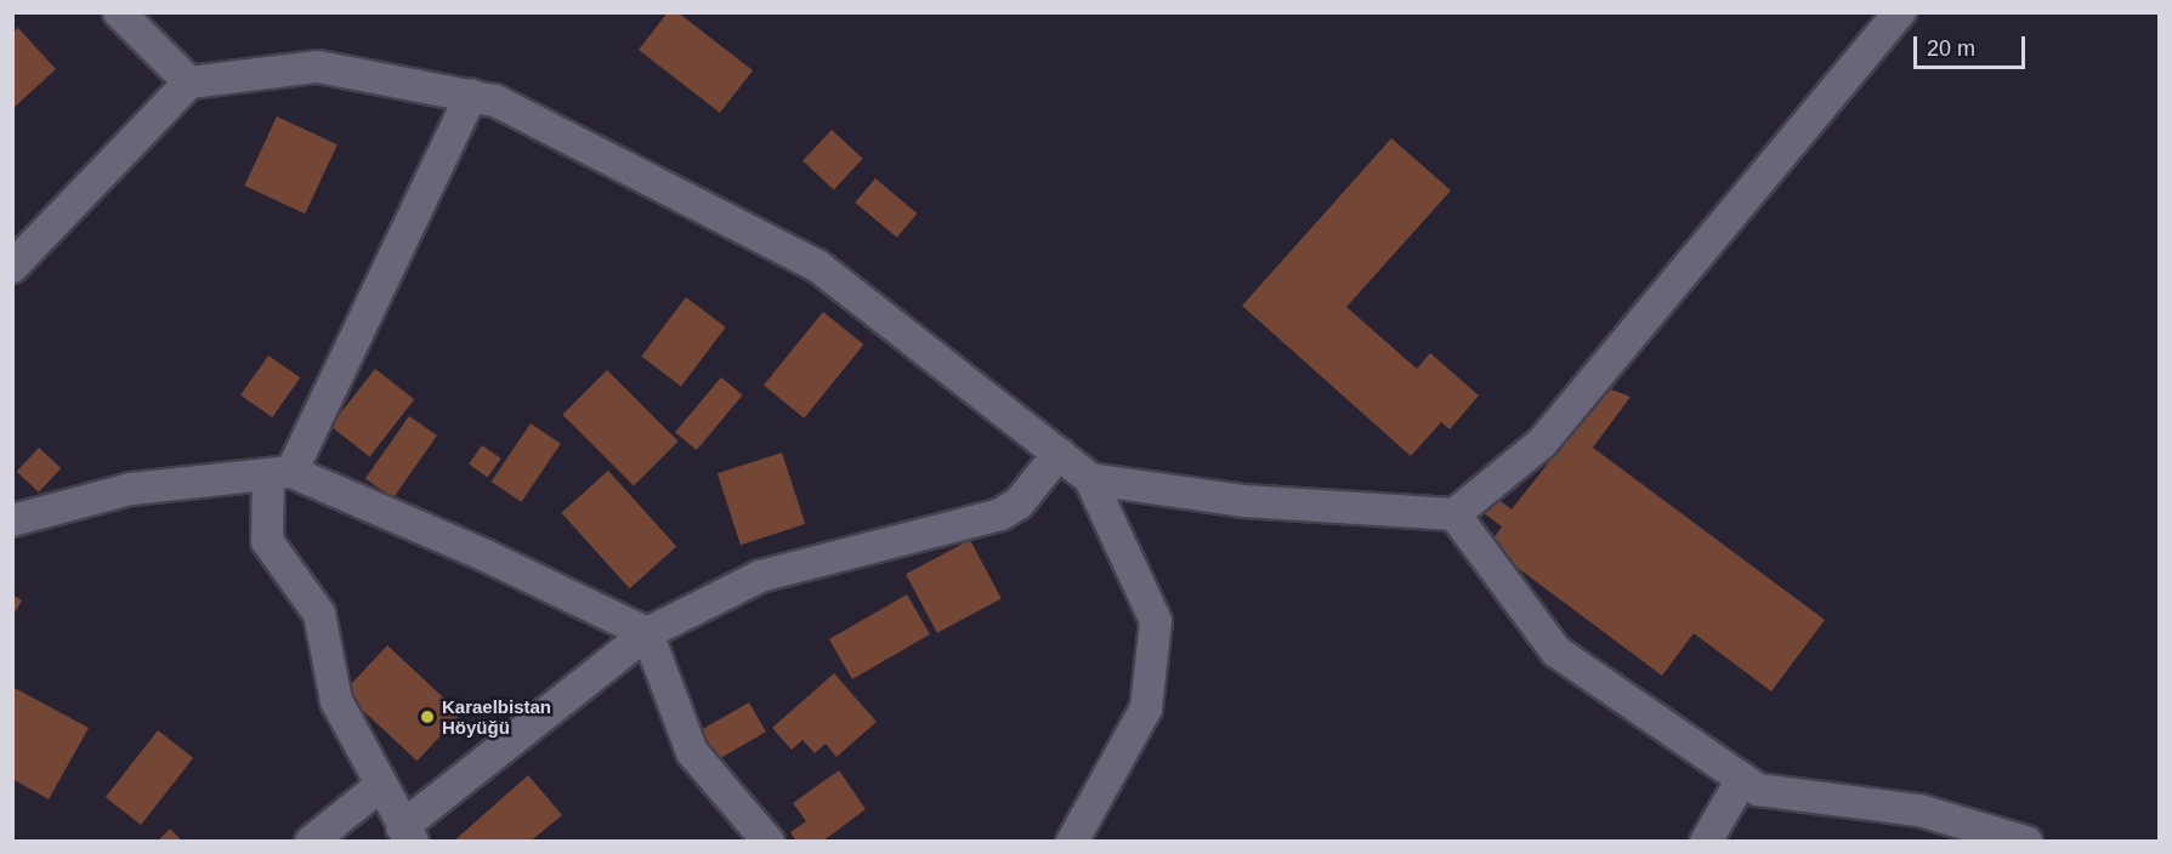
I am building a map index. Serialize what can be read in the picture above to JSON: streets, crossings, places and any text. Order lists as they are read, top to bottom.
{
  "places": ["Karaelbistan Höyüğü"],
  "scale_bar": "20 m"
}
